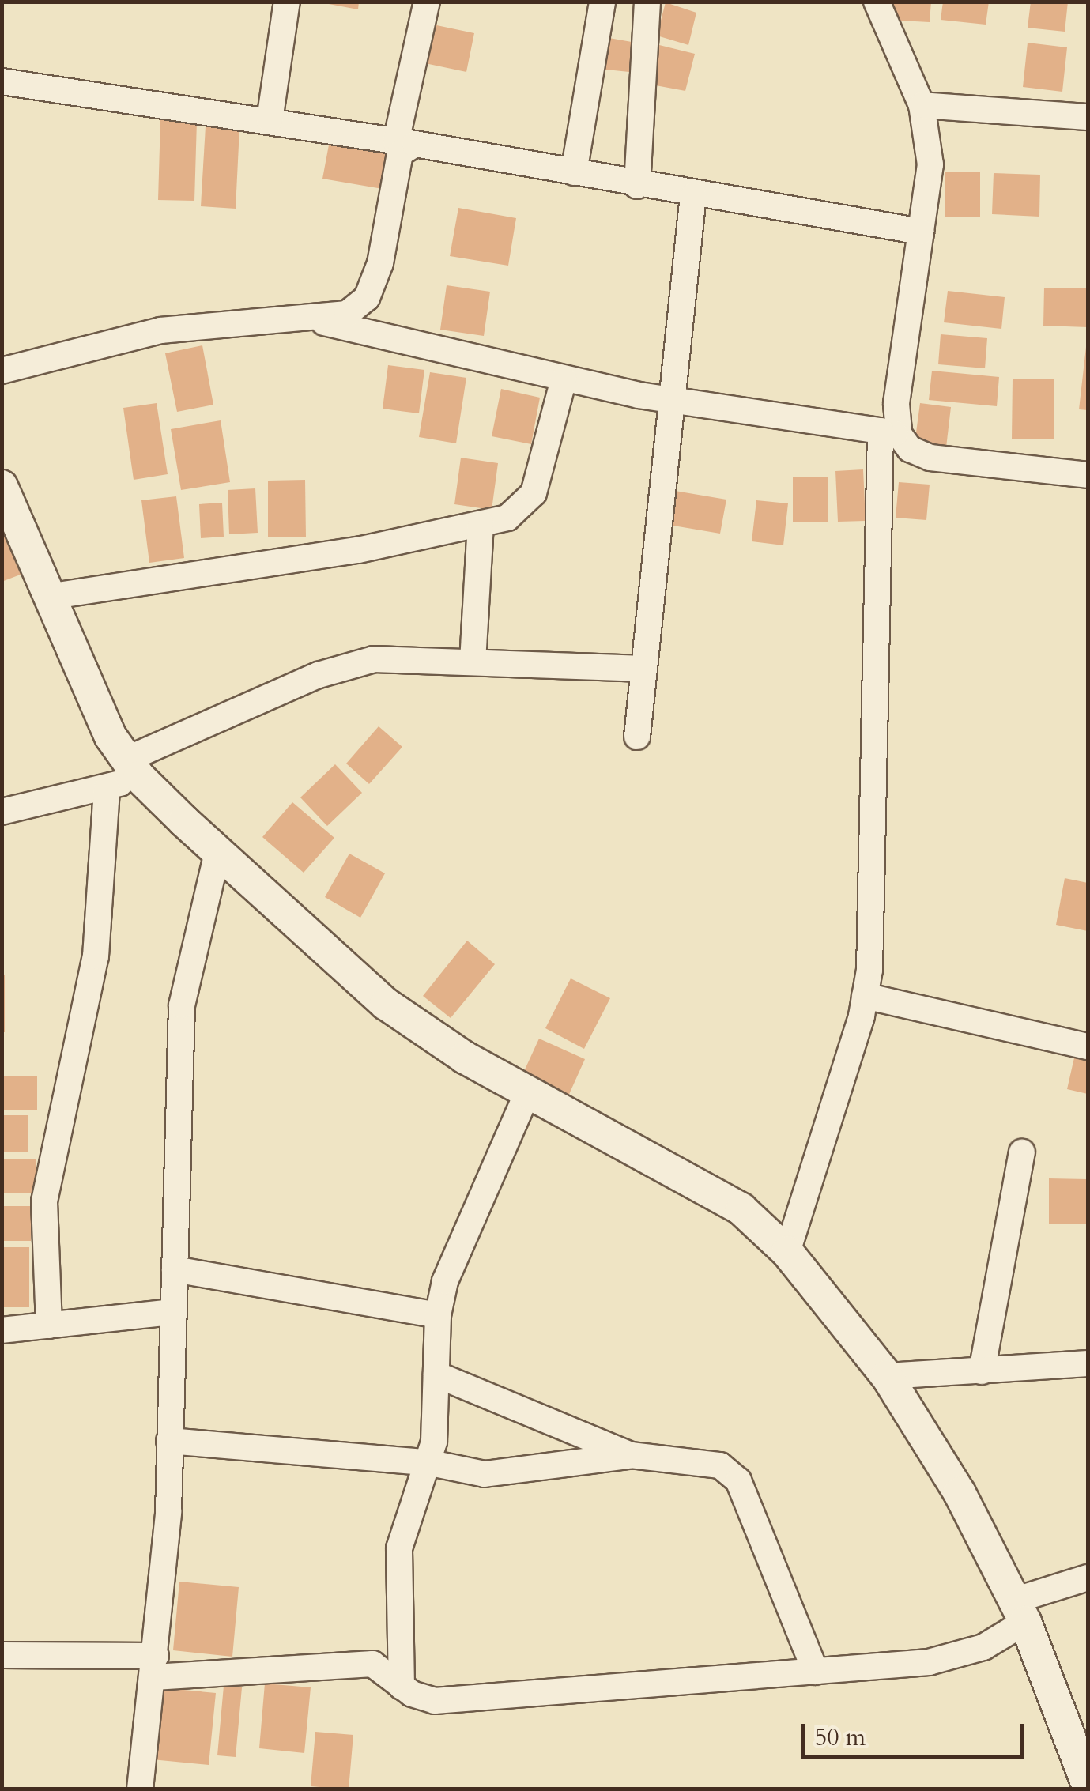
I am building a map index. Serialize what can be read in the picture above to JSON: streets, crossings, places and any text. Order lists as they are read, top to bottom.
{
  "scale_bar": "50 m"
}
